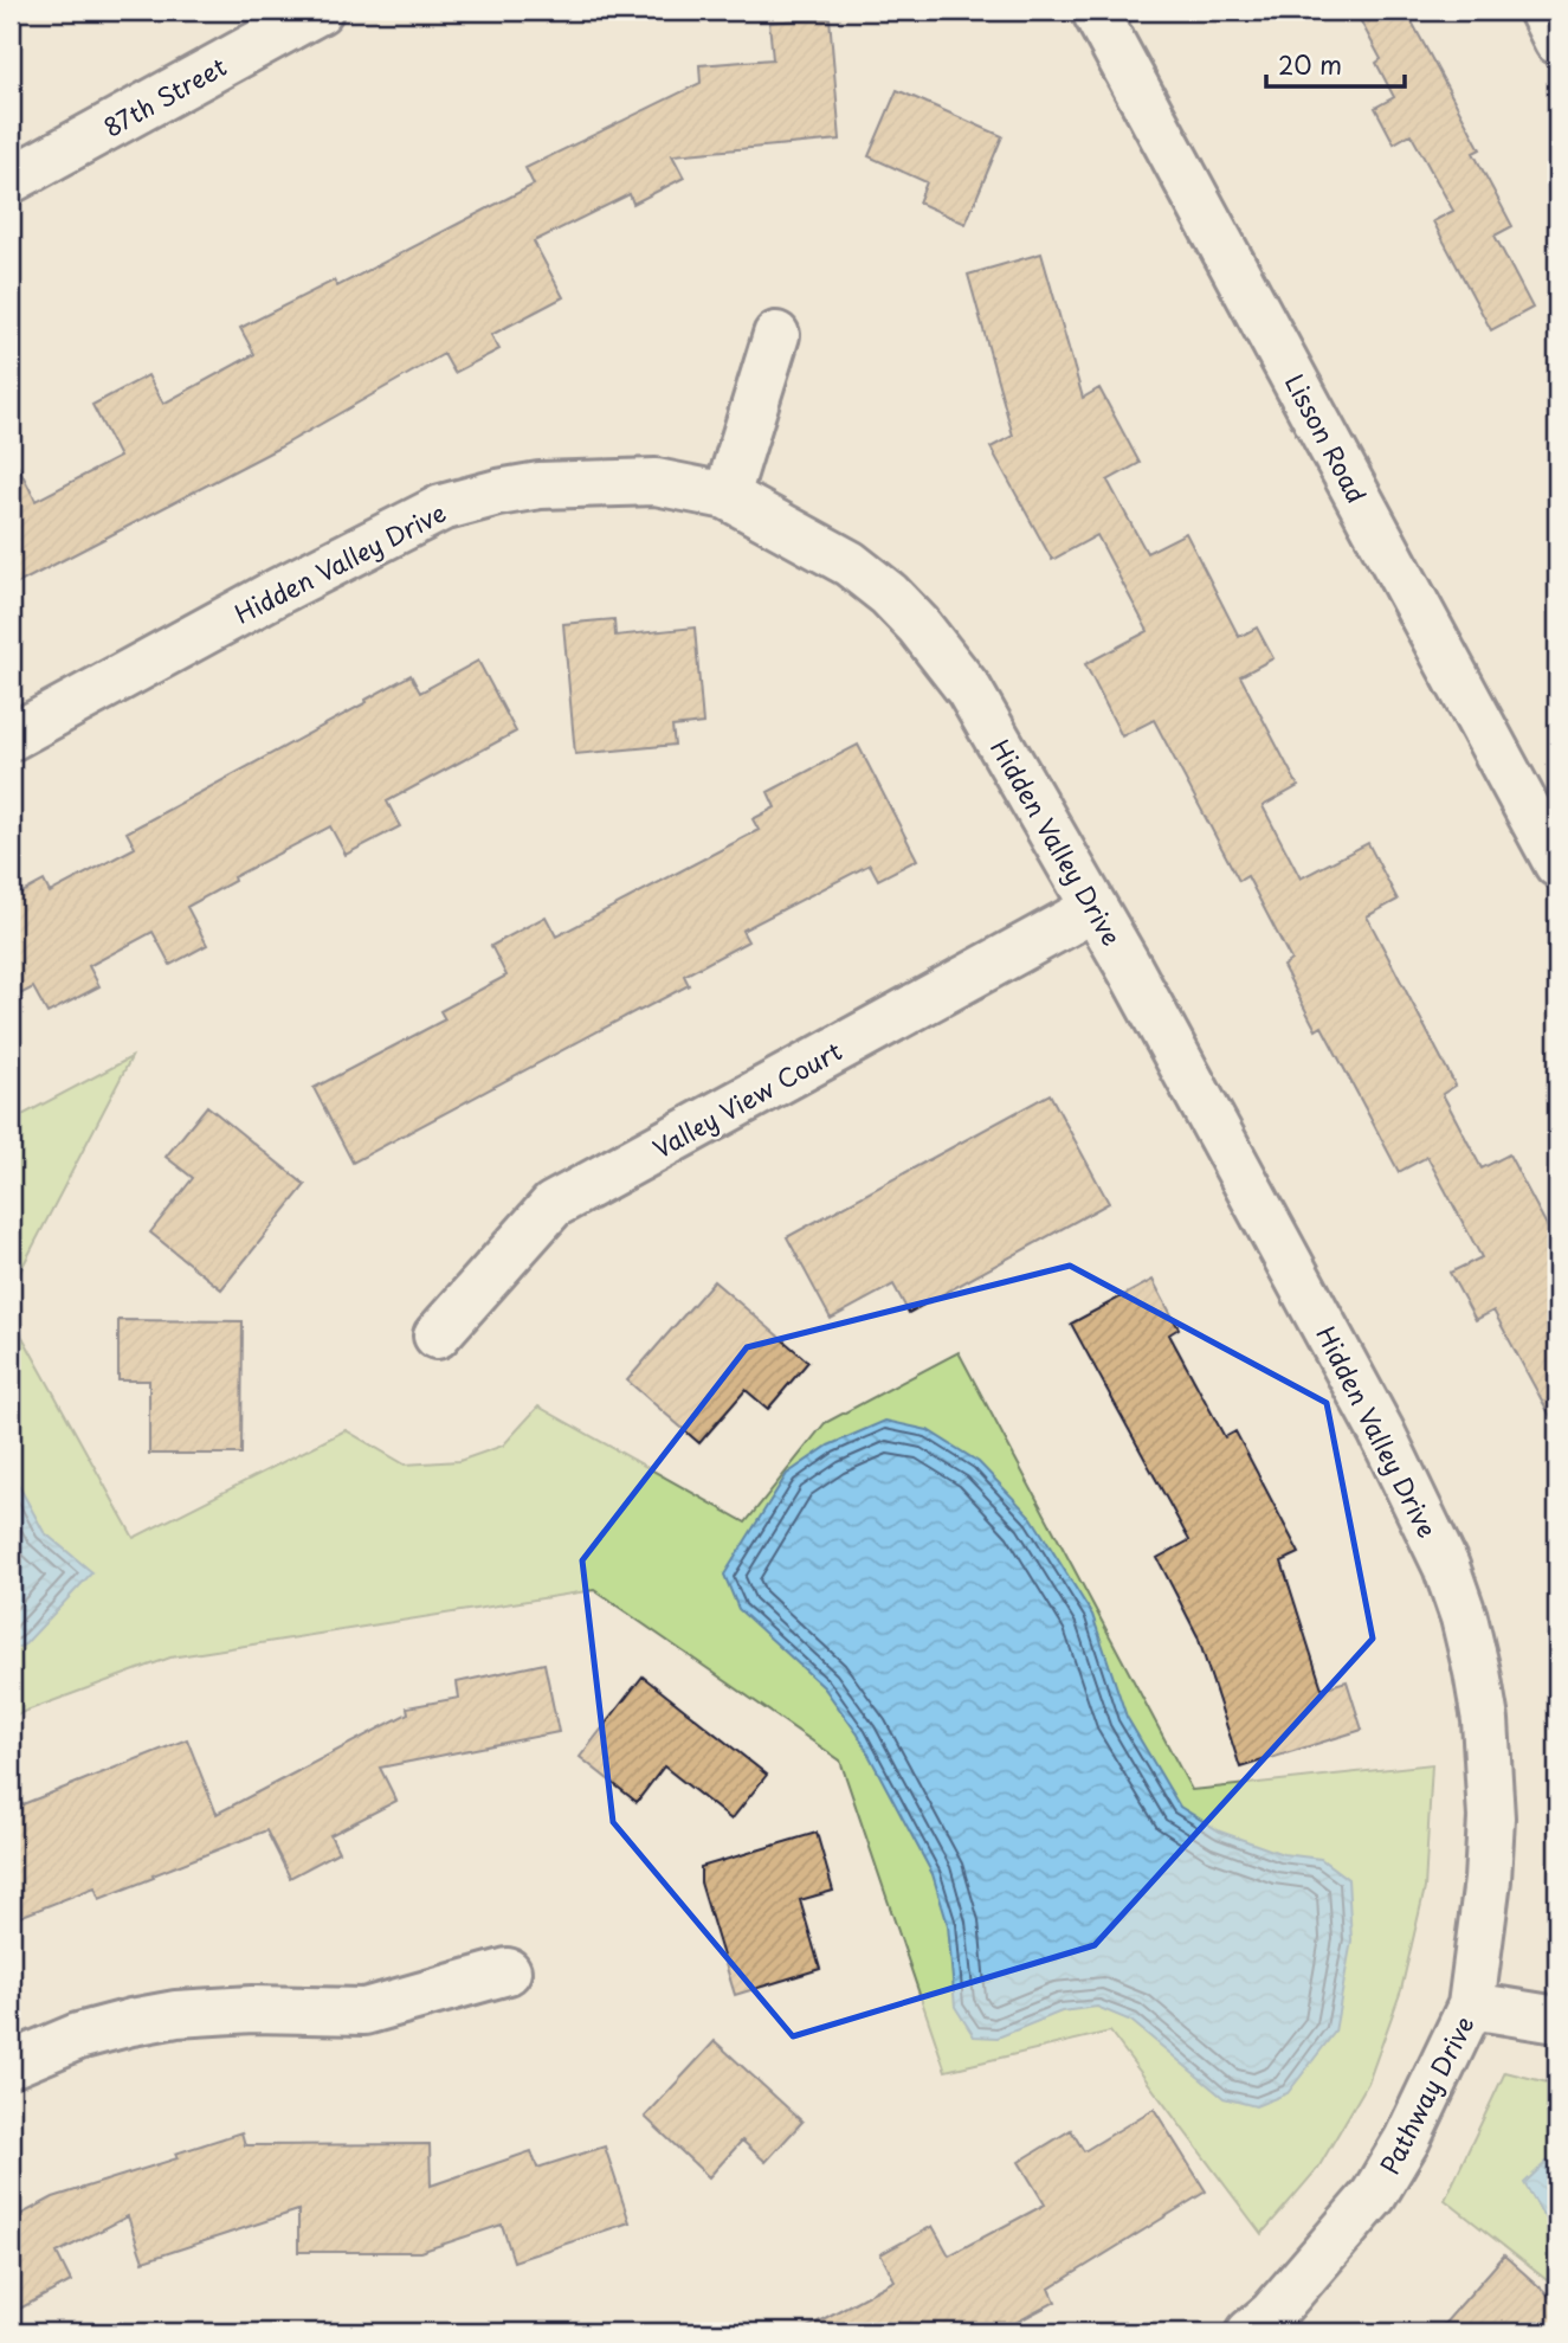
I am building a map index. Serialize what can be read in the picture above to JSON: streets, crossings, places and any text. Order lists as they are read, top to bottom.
{
  "streets": {
    "street": [
      "87th Street",
      "Lisson Road",
      "Hidden Valley Drive",
      "Valley View Court",
      "Pathway Drive"
    ]
  },
  "crossings": [
    ["Hidden Valley Drive", "Valley View Court"],
    ["Hidden Valley Drive", "Pathway Drive"]
  ],
  "scale_bar": "20 m"
}
